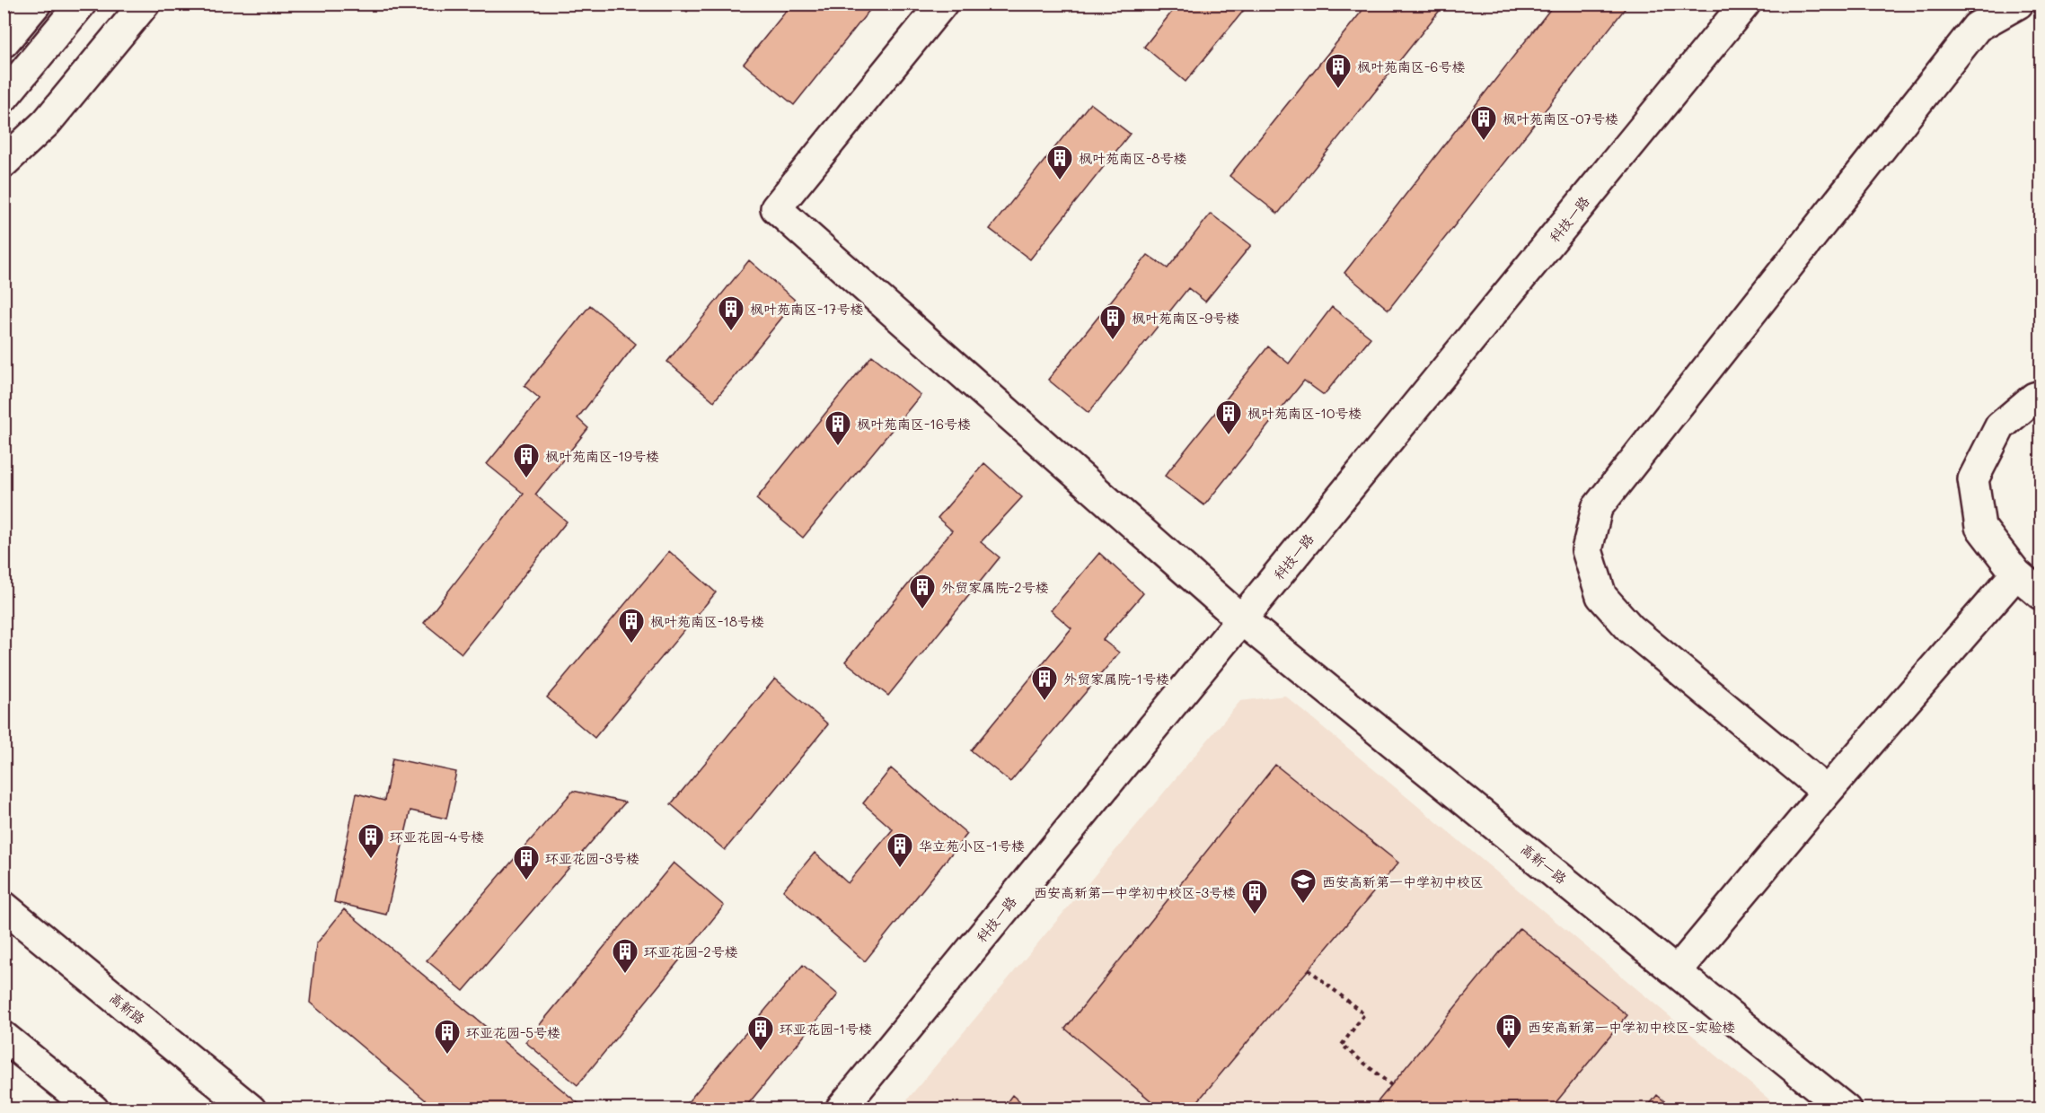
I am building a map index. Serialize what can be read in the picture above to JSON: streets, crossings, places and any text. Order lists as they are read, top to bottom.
{
  "streets": {
    "street": ["科技一路", "高新一路", "高新路"]
  },
  "crossings": [
    ["科技一路", "高新一路"]
  ],
  "places": {
    "building": [
      "枫叶苑南区-6号楼",
      "枫叶苑南区-07号楼",
      "枫叶苑南区-8号楼",
      "枫叶苑南区-17号楼",
      "枫叶苑南区-9号楼",
      "枫叶苑南区-10号楼",
      "枫叶苑南区-16号楼",
      "枫叶苑南区-19号楼",
      "外贸家属院-2号楼",
      "枫叶苑南区-18号楼",
      "外贸家属院-1号楼",
      "环亚花园-4号楼",
      "华立苑小区-1号楼",
      "环亚花园-3号楼",
      "西安高新第一中学初中校区-3号楼",
      "环亚花园-2号楼",
      "西安高新第一中学初中校区-实验楼",
      "环亚花园-1号楼",
      "环亚花园-5号楼"
    ],
    "school or university": ["西安高新第一中学初中校区"]
  }
}
